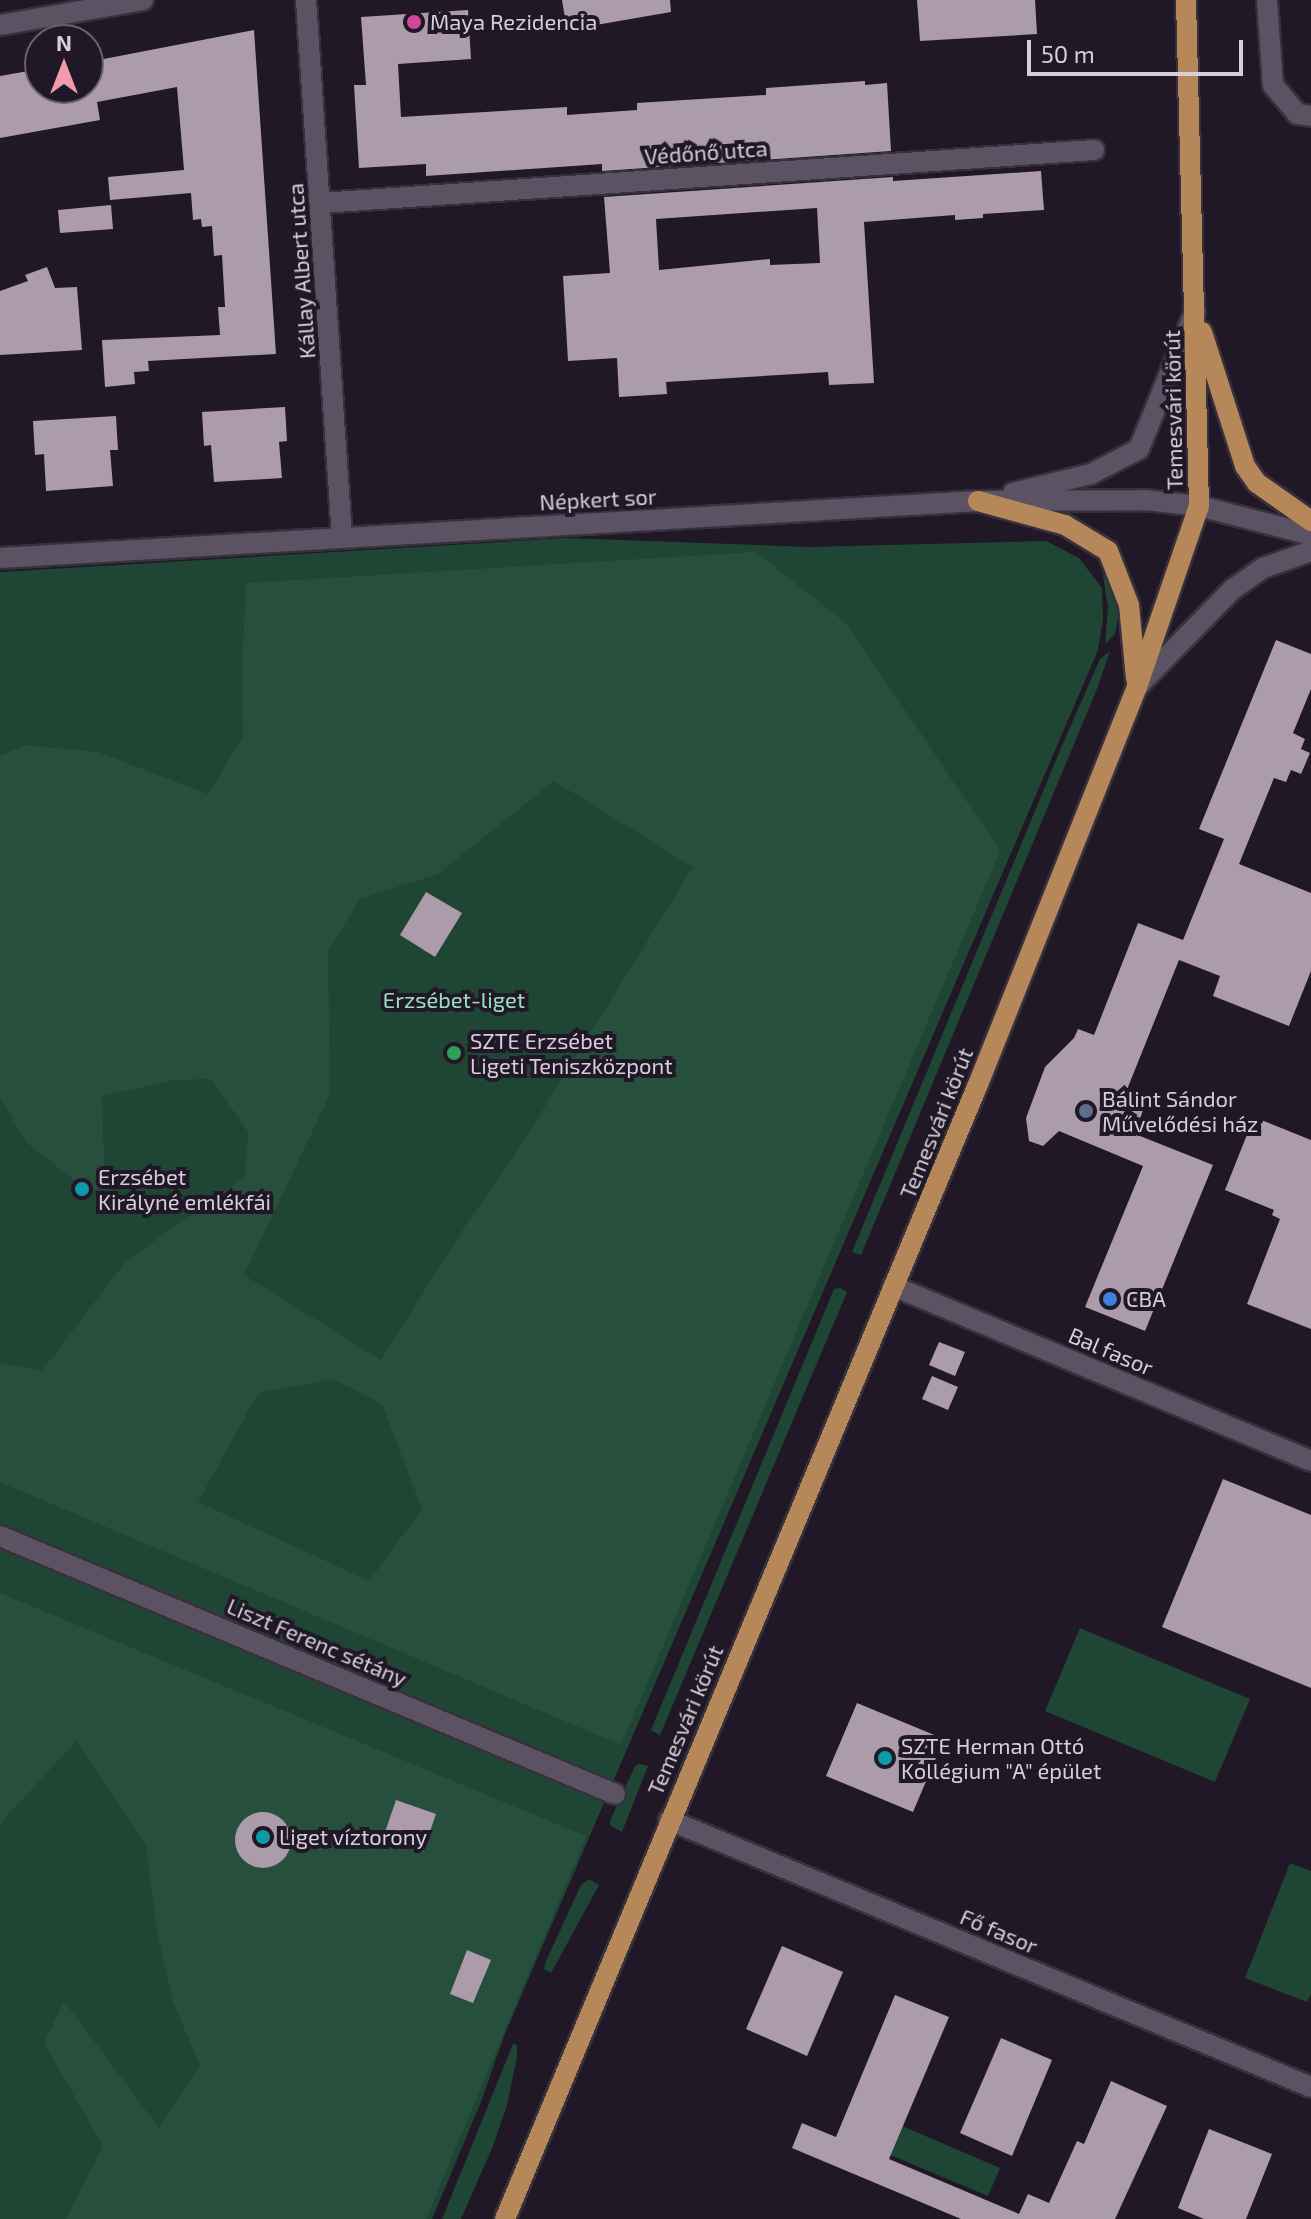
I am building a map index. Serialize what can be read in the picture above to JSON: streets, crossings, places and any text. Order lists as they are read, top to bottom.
{
  "streets": {
    "main road": ["Temesvári körút"],
    "street": [
      "Védőnő utca",
      "Kállay Albert utca",
      "Népkert sor",
      "Bal fasor",
      "Liszt Ferenc sétány",
      "Fő fasor"
    ]
  },
  "crossings": [
    ["Védőnő utca", "Kállay Albert utca"],
    ["Kállay Albert utca", "Népkert sor"],
    ["Temesvári körút", "Népkert sor"],
    ["Temesvári körút", "Bal fasor"],
    ["Temesvári körút", "Fő fasor"]
  ],
  "parks": ["Erzsébet-liget"],
  "places": [
    "Maya Rezidencia",
    "SZTE Erzsébet Ligeti Teniszközpont",
    "Bálint Sándor Művelődési ház",
    "Erzsébet Királyné emlékfái",
    "CBA",
    "SZTE Herman Ottó Kollégium \"A\" épület",
    "Liget víztorony"
  ],
  "scale_bar": "50 m",
  "north": "top"
}
